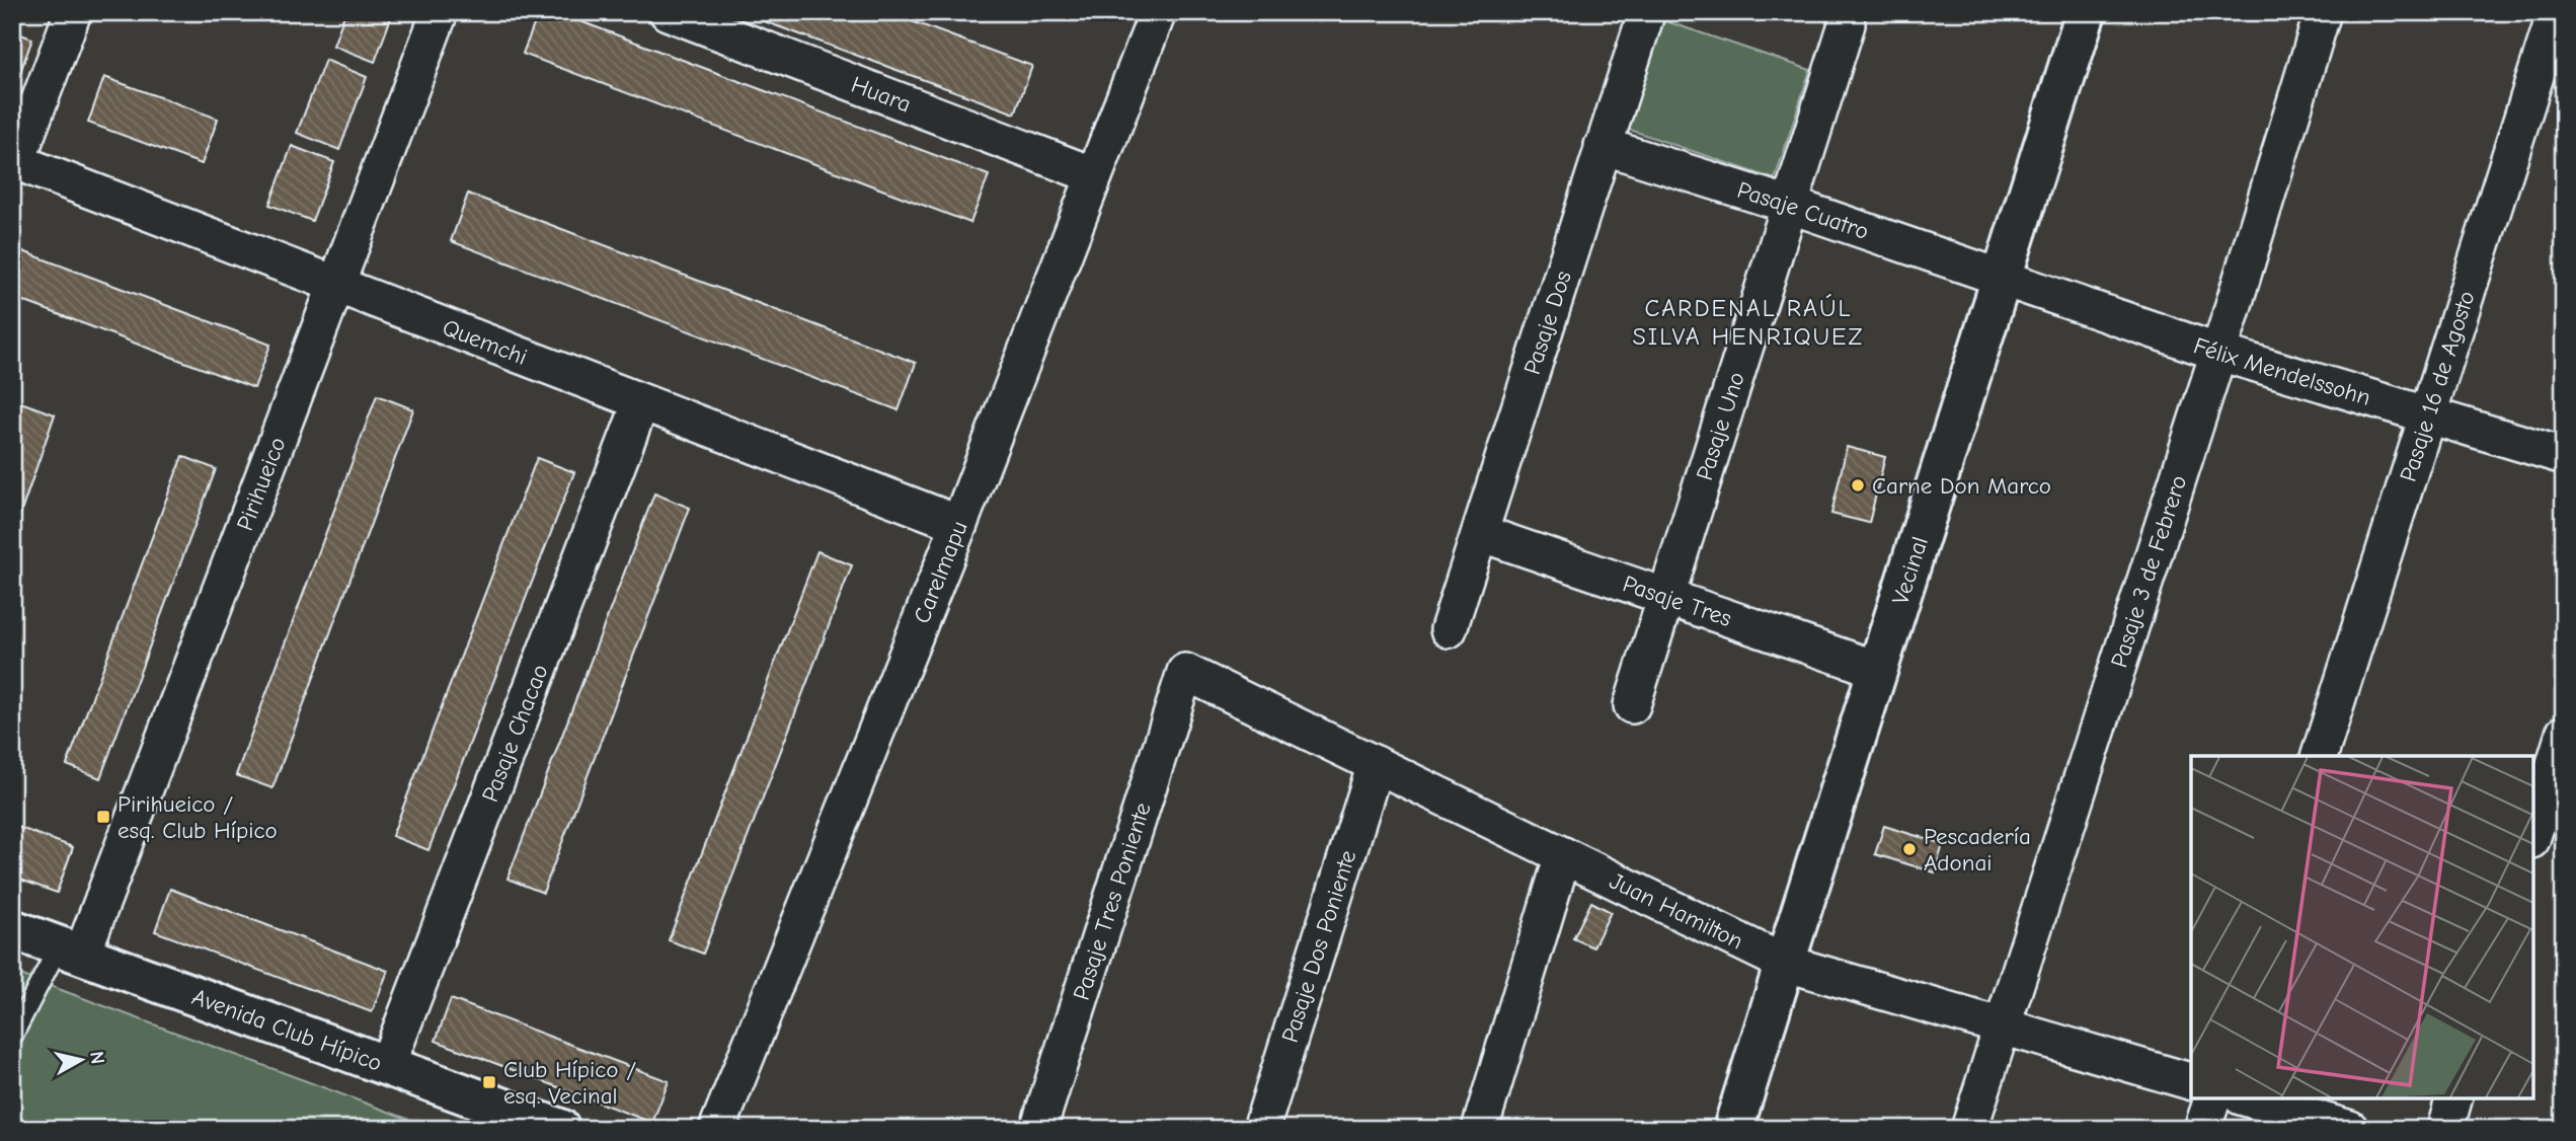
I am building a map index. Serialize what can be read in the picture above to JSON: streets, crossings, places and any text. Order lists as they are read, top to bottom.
{
  "streets": {
    "street": [
      "Huara",
      "Pasaje Cuatro",
      "Pasaje Dos",
      "Quemchi",
      "Félix Mendelssohn",
      "Pasaje 16 de Agosto",
      "Pasaje Uno",
      "Pirihueico",
      "Vecinal",
      "Pasaje 3 de Febrero",
      "Carelmapu",
      "Pasaje Tres",
      "Pasaje Chacao",
      "Pasaje Tres Poniente",
      "Juan Hamilton",
      "Pasaje Dos Poniente",
      "Avenida Club Hípico"
    ]
  },
  "crossings": [
    ["Huara", "Carelmapu"],
    ["Pasaje Cuatro", "Pasaje Dos"],
    ["Pasaje Cuatro", "Félix Mendelssohn"],
    ["Pasaje Cuatro", "Pasaje Uno"],
    ["Pasaje Cuatro", "Vecinal"],
    ["Pasaje Dos", "Pasaje Tres"],
    ["Quemchi", "Pirihueico"],
    ["Quemchi", "Carelmapu"],
    ["Quemchi", "Pasaje Chacao"],
    ["Félix Mendelssohn", "Pasaje 16 de Agosto"],
    ["Félix Mendelssohn", "Vecinal"],
    ["Félix Mendelssohn", "Pasaje 3 de Febrero"],
    ["Pasaje Uno", "Pasaje Tres"],
    ["Pirihueico", "Avenida Club Hípico"],
    ["Vecinal", "Pasaje Tres"],
    ["Vecinal", "Juan Hamilton"],
    ["Pasaje 3 de Febrero", "Juan Hamilton"],
    ["Pasaje Chacao", "Avenida Club Hípico"],
    ["Pasaje Tres Poniente", "Juan Hamilton"],
    ["Juan Hamilton", "Pasaje Dos Poniente"]
  ],
  "districts": ["CARDENAL RAÚL SILVA HENRIQUEZ"],
  "places": {
    "other": ["Carne Don Marco", "Pescadería Adonai"],
    "transit": ["Pirihueico / esq. Club Hípico", "Club Hípico / esq. Vecinal"]
  },
  "north": "right"
}
